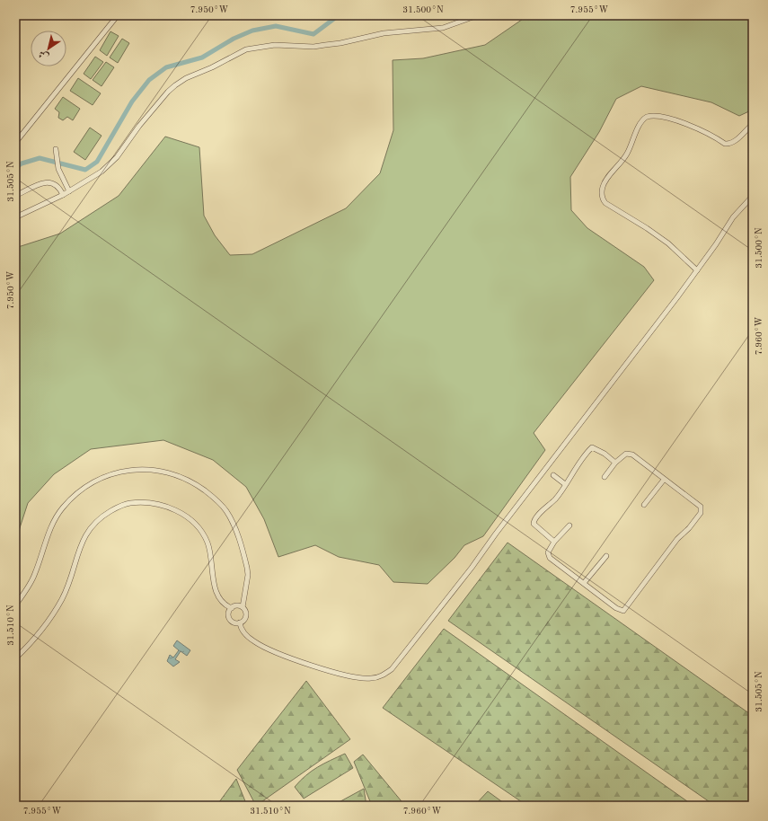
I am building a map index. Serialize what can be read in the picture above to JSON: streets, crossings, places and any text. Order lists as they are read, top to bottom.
{
  "north": "bottom left",
  "coordinates": [
    "7.950°W",
    "31.500°N",
    "7.955°W",
    "31.505°N",
    "7.960°W",
    "31.510°N"
  ]
}
